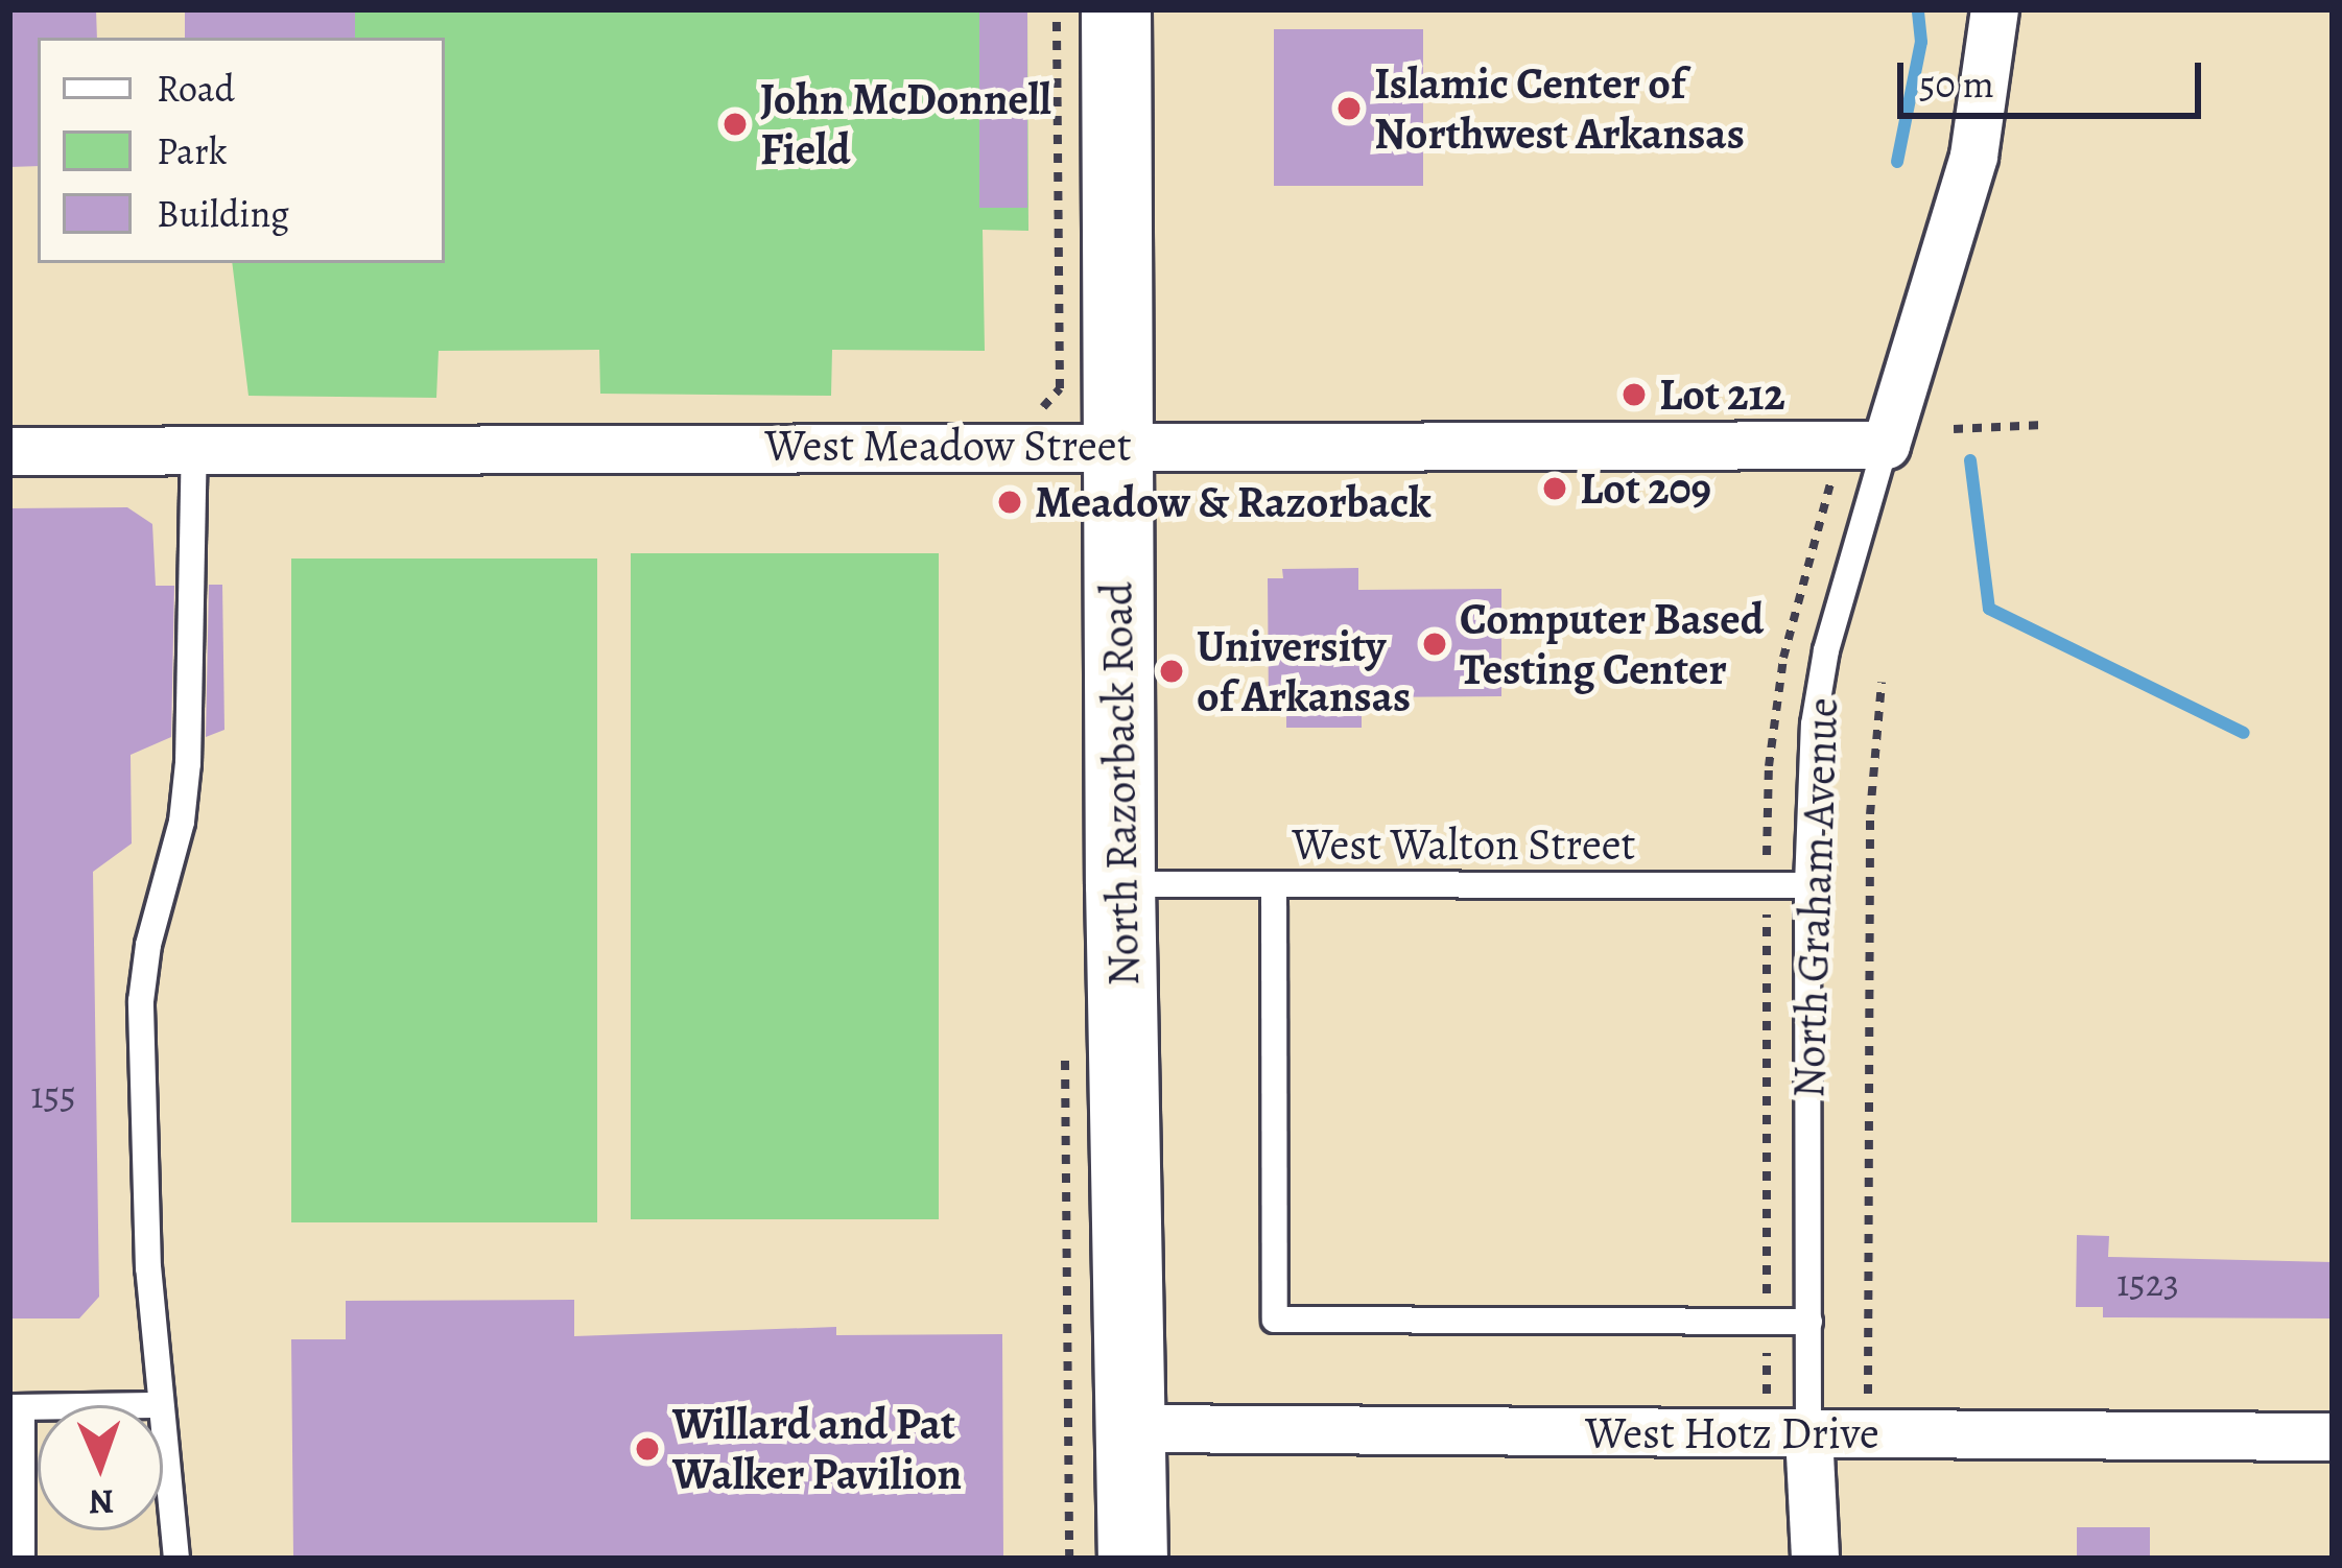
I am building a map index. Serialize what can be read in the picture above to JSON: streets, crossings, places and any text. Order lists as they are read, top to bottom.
{
  "streets": {
    "main road": ["North Razorback Road"],
    "street": ["West Meadow Street", "North Graham Avenue", "West Hotz Drive"],
    "lane": ["West Walton Street"]
  },
  "crossings": [
    ["West Meadow Street", "North Razorback Road"],
    ["West Meadow Street", "North Graham Avenue"],
    ["North Razorback Road", "West Walton Street"],
    ["North Razorback Road", "West Hotz Drive"],
    ["West Walton Street", "North Graham Avenue"],
    ["North Graham Avenue", "West Hotz Drive"]
  ],
  "places": [
    "Islamic Center of Northwest Arkansas",
    "John McDonnell Field",
    "Lot 212",
    "Lot 209",
    "Meadow & Razorback",
    "Computer Based Testing Center",
    "University of Arkansas",
    "Willard and Pat Walker Pavilion"
  ],
  "house_numbers": ["155", "1523"],
  "legend": ["Road", "Park", "Building"],
  "scale_bar": "50 m",
  "north": "bottom"
}
